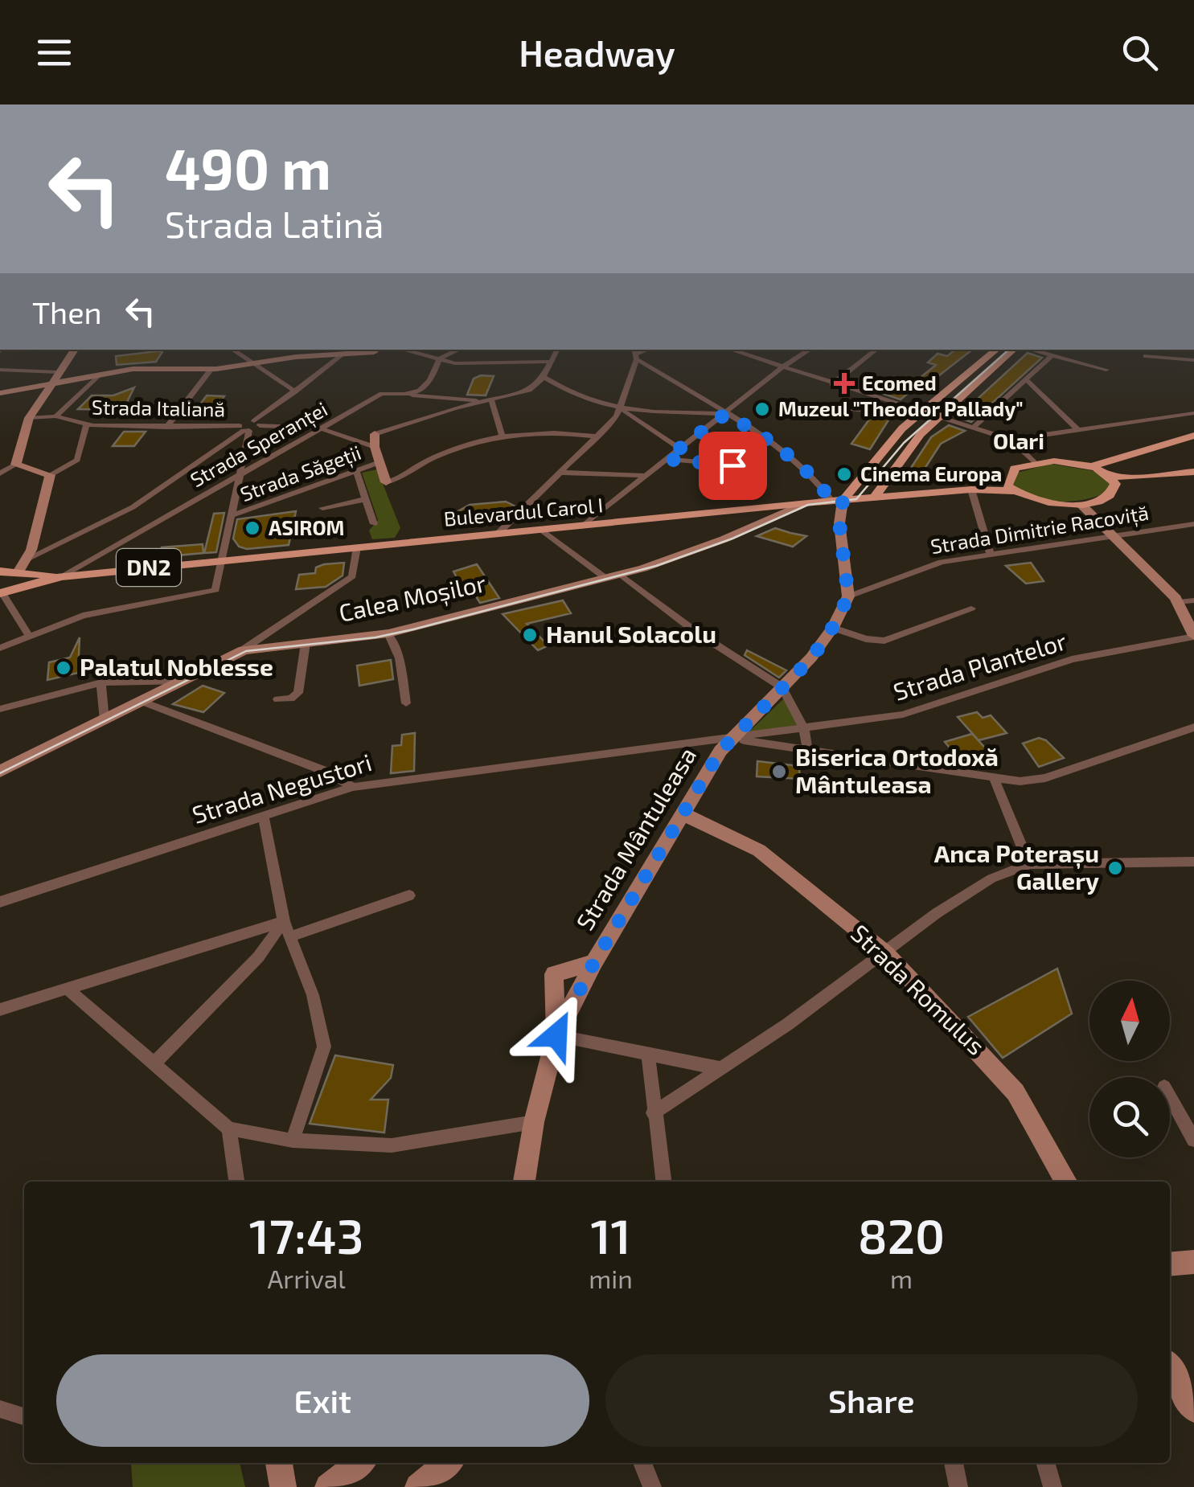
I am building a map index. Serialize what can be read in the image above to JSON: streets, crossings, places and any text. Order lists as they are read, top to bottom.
{
  "streets": {
    "main road": ["Bulevardul Carol I", "DN2"],
    "street": [
      "Strada Italiană",
      "Strada Speranței",
      "Strada Săgeții",
      "Strada Dimitrie Racoviță",
      "Calea Moșilor",
      "Strada Plantelor",
      "Strada Negustori",
      "Strada Mântuleasa",
      "Strada Romulus"
    ]
  },
  "crossings": [
    ["Strada Italiană", "Strada Speranței"],
    ["Strada Speranței", "Bulevardul Carol I"],
    ["Strada Speranței", "DN2"],
    ["Bulevardul Carol I", "DN2"],
    ["Bulevardul Carol I", "Calea Moșilor"],
    ["Strada Dimitrie Racoviță", "Strada Mântuleasa"],
    ["Strada Plantelor", "Strada Negustori"],
    ["Strada Plantelor", "Strada Mântuleasa"],
    ["Strada Negustori", "Strada Mântuleasa"],
    ["Strada Mântuleasa", "Strada Romulus"]
  ],
  "districts": ["Olari"],
  "places": {
    "health": ["Ecomed"],
    "other": [
      "Muzeul \"Theodor Pallady\"",
      "Cinema Europa",
      "ASIROM",
      "Hanul Solacolu",
      "Palatul Noblesse",
      "Biserica Ortodoxă Mântuleasa",
      "Anca Poterașu Gallery"
    ]
  },
  "north": "top",
  "page": {
    "header": "Headway",
    "turn": ["490 m", "Strada Latină"],
    "then": "Then",
    "eta": [
      "17:43",
      "Arrival",
      "11",
      "min",
      "820",
      "m"
    ],
    "buttons": ["Exit", "Share"]
  }
}
